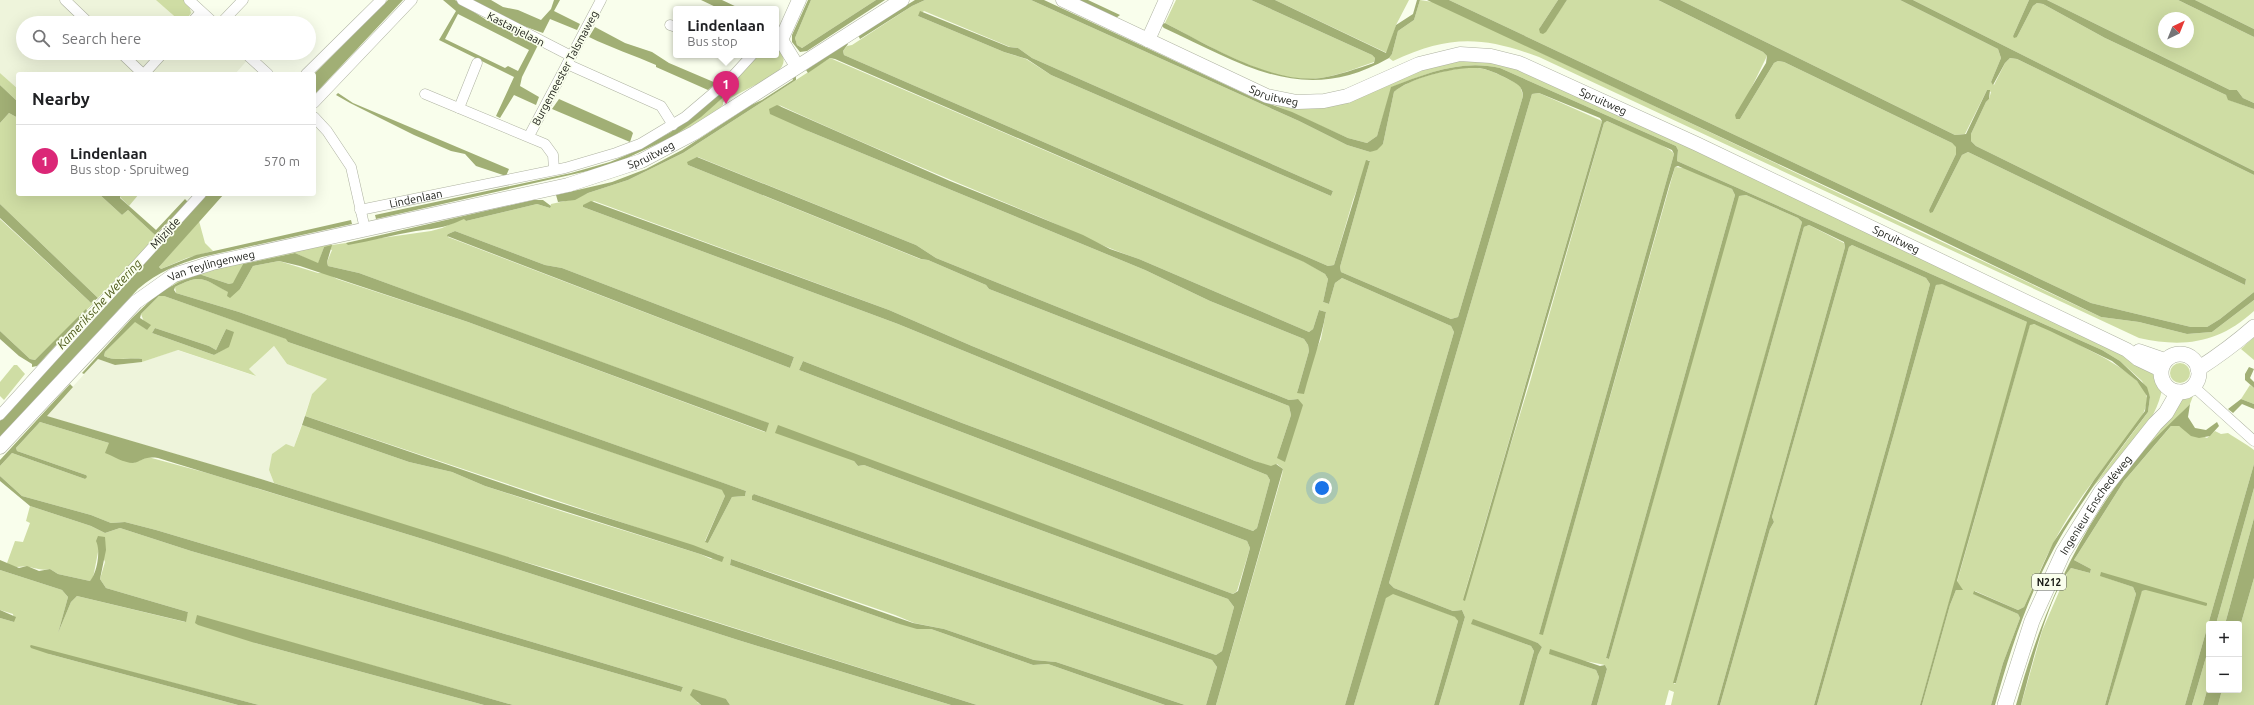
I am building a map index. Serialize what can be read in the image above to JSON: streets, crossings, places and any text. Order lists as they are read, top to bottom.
{
  "streets": {
    "main road": [
      "Spruitweg",
      "Van Teylingenweg",
      "Ingenieur Enschedéweg",
      "N212"
    ],
    "street": [
      "Kastanjelaan",
      "Burgemeester Talsmaweg",
      "Lindenlaan",
      "Mijzijde"
    ]
  },
  "crossings": [
    ["Kastanjelaan", "Burgemeester Talsmaweg"],
    ["Kastanjelaan", "Lindenlaan"],
    ["Spruitweg", "Van Teylingenweg"],
    ["Spruitweg", "Ingenieur Enschedéweg"]
  ],
  "water": ["Kameriksche Wetering"],
  "north": "top right",
  "page": {
    "popup": ["Lindenlaan", "Bus stop"],
    "search": "Search here",
    "pins": "1",
    "heading": "Nearby",
    "list": [
      {
        "mark": "1",
        "name": "Lindenlaan",
        "note": "Bus stop · Spruitweg",
        "value": "570 m"
      }
    ],
    "map_buttons": ["+", "−"]
  }
}
